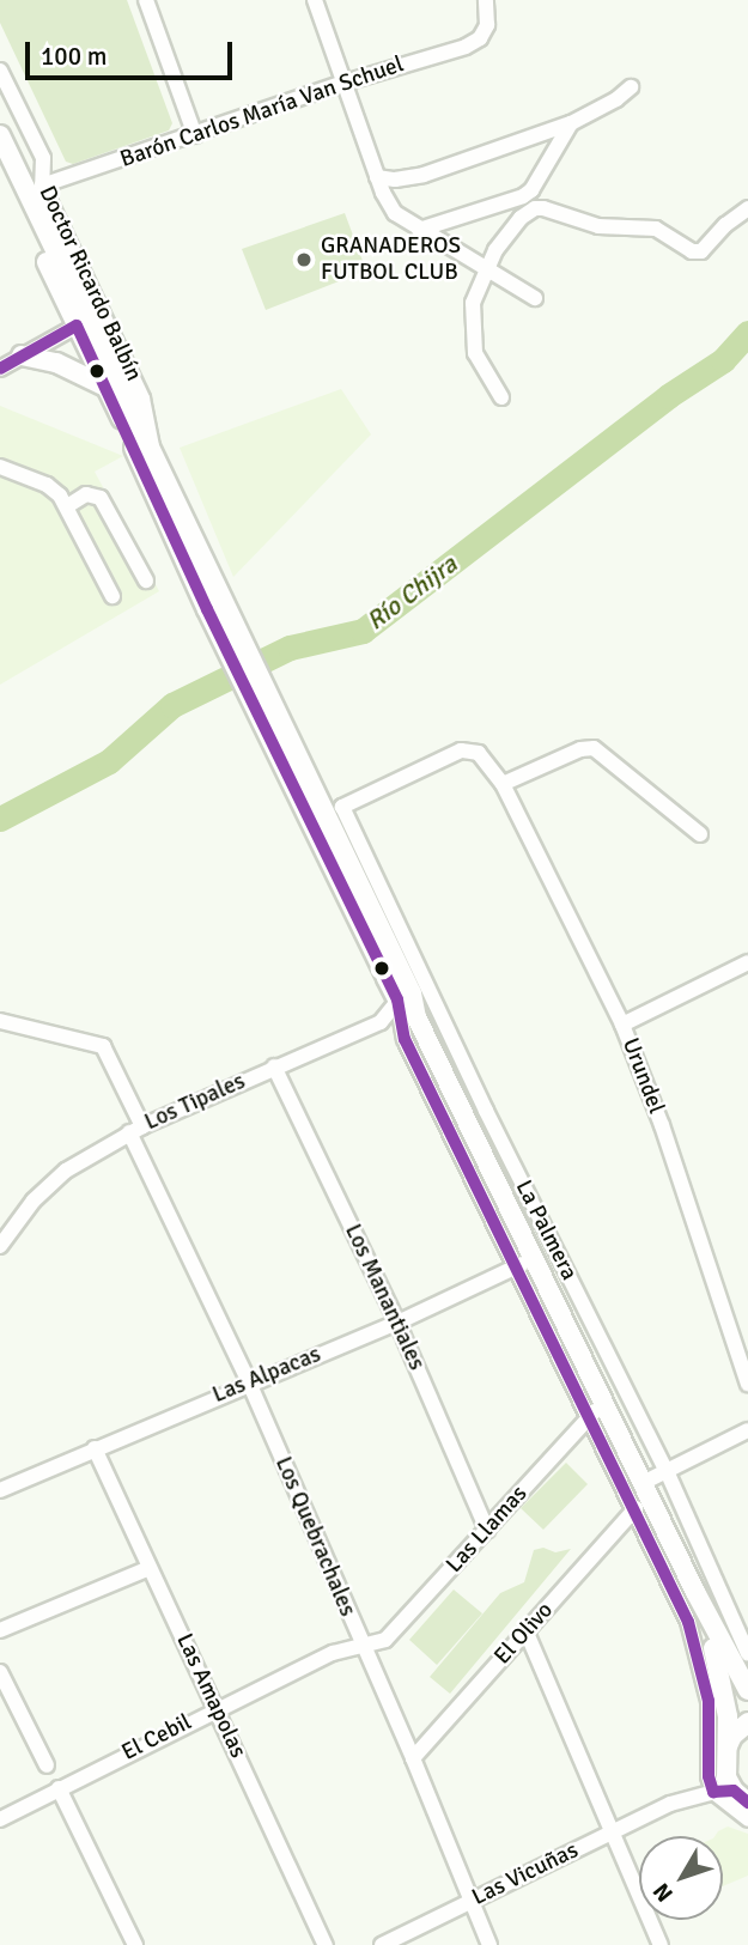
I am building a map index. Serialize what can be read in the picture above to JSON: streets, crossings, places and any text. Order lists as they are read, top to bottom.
{
  "streets": {
    "street": [
      "Barón Carlos María Van Schuel",
      "Doctor Ricardo Balbín",
      "Urundel",
      "Los Tipales",
      "La Palmera",
      "Los Manantiales",
      "Las Alpacas",
      "Las Llamas",
      "Los Quebrachales",
      "El Olivo",
      "Las Amapolas",
      "El Cebil",
      "Las Vicuñas"
    ]
  },
  "crossings": [
    ["Barón Carlos María Van Schuel", "Doctor Ricardo Balbín"],
    ["Urundel", "La Palmera"],
    ["Los Tipales", "Los Manantiales"],
    ["Los Tipales", "Los Quebrachales"],
    ["Los Manantiales", "Las Alpacas"],
    ["Los Manantiales", "Las Llamas"],
    ["Las Alpacas", "Los Quebrachales"],
    ["Las Alpacas", "Las Amapolas"],
    ["Las Llamas", "Los Quebrachales"],
    ["Las Llamas", "El Cebil"],
    ["Los Quebrachales", "El Olivo"],
    ["Los Quebrachales", "El Cebil"],
    ["Los Quebrachales", "Las Vicuñas"],
    ["Las Amapolas", "El Cebil"]
  ],
  "water": ["Río Chijra"],
  "places": ["GRANADEROS FUTBOL CLUB"],
  "scale_bar": "100 m",
  "north": "bottom left"
}
